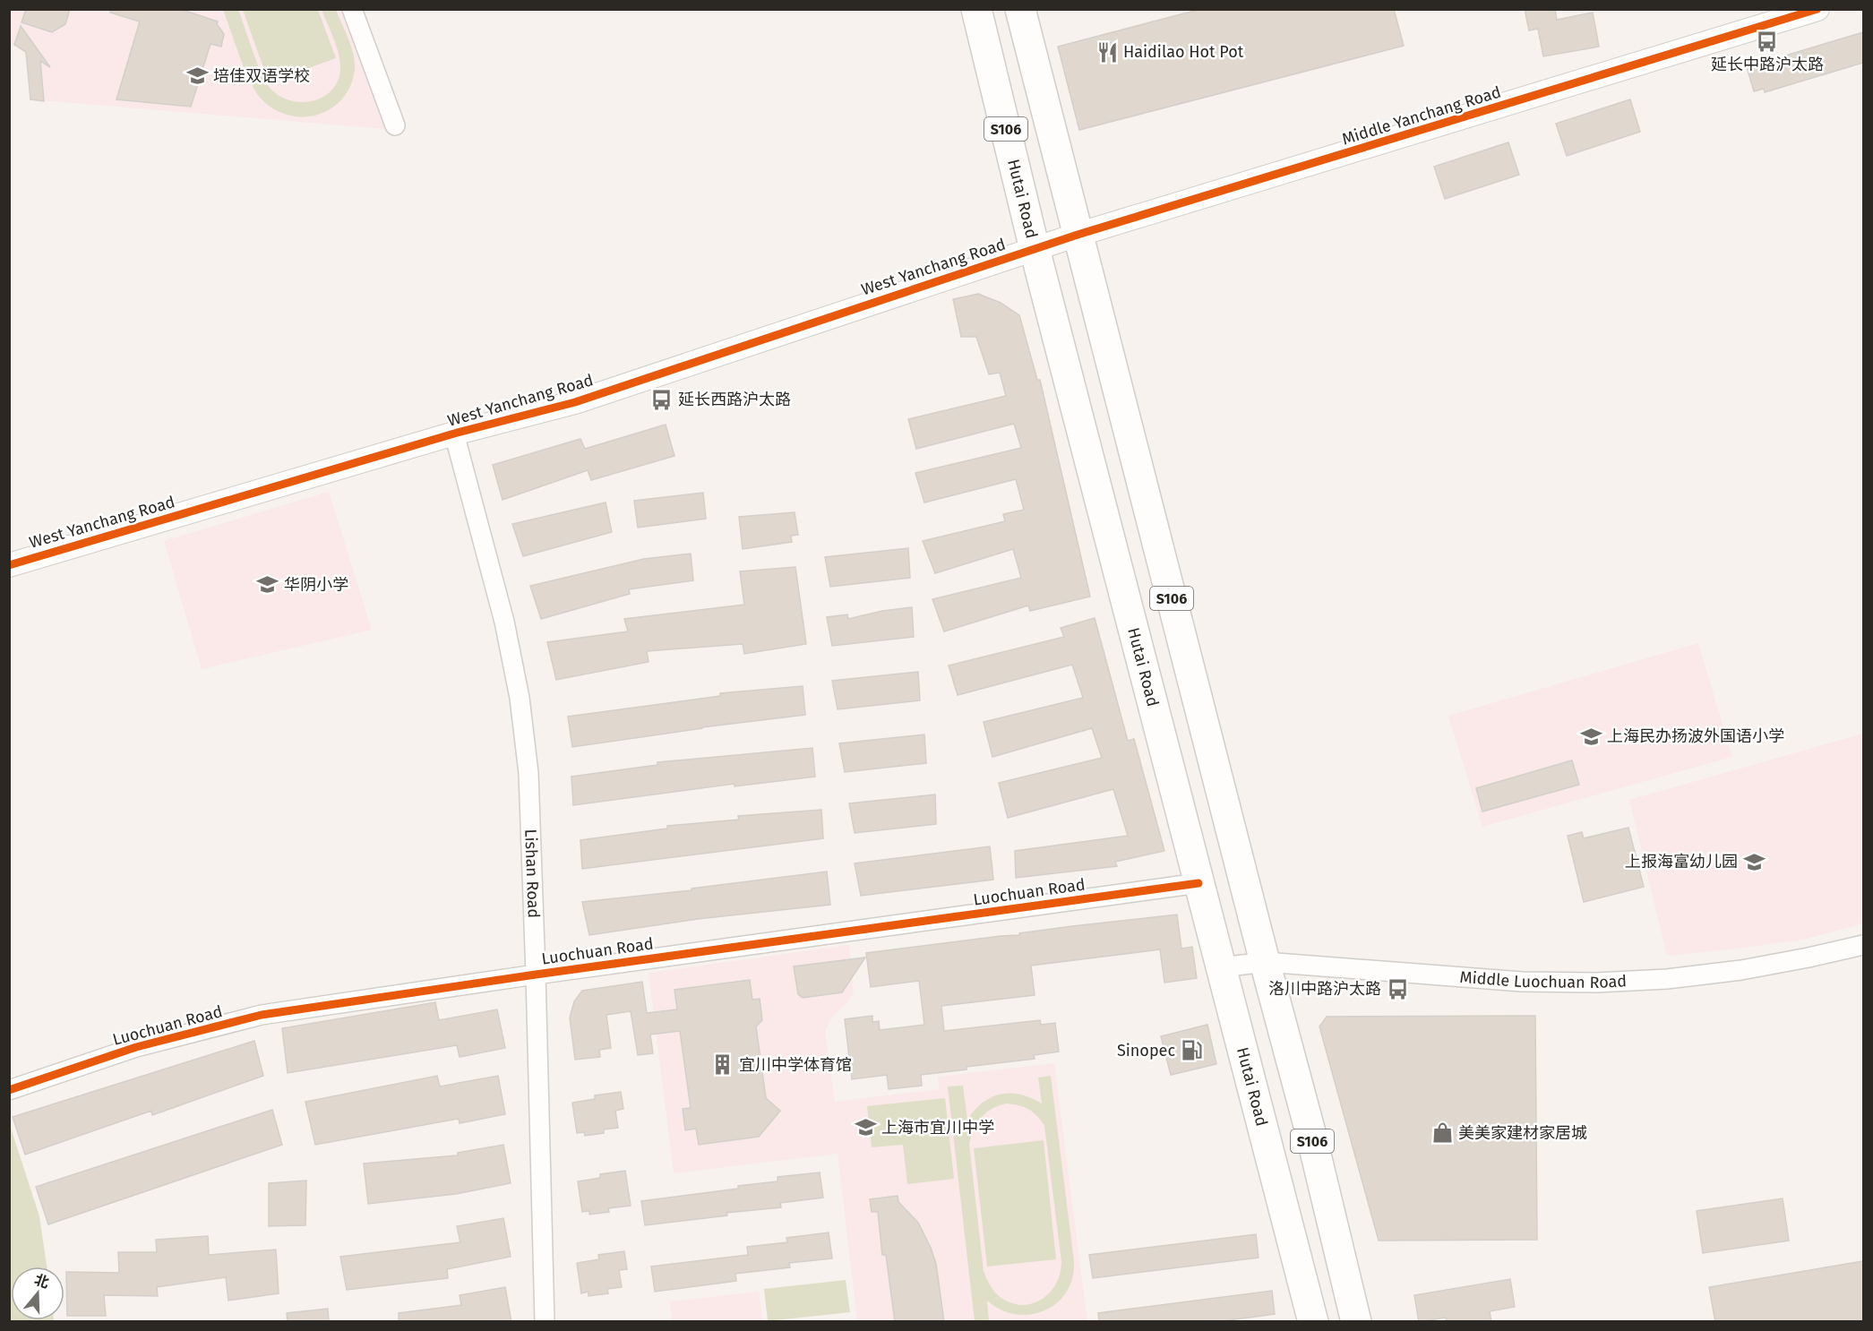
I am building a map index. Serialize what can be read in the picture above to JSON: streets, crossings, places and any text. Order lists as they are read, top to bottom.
{
  "streets": {
    "main road": ["S106", "Hutai Road"],
    "street": [
      "Middle Yanchang Road",
      "West Yanchang Road",
      "Lishan Road",
      "Luochuan Road",
      "Middle Luochuan Road"
    ]
  },
  "crossings": [
    ["Middle Yanchang Road", "S106"],
    ["Middle Yanchang Road", "Hutai Road"],
    ["Middle Yanchang Road", "West Yanchang Road"],
    ["S106", "Middle Luochuan Road"],
    ["Hutai Road", "West Yanchang Road"],
    ["Hutai Road", "Luochuan Road"],
    ["Hutai Road", "Middle Luochuan Road"],
    ["West Yanchang Road", "Lishan Road"],
    ["Lishan Road", "Luochuan Road"]
  ],
  "places": {
    "bus stop": ["延长中路沪太路", "延长西路沪太路", "洛川中路沪太路"],
    "restaurant": ["Haidilao Hot Pot"],
    "school or university": [
      "培佳双语学校",
      "华阴小学",
      "上海民办扬波外国语小学",
      "上报海富幼儿园",
      "上海市宜川中学"
    ],
    "fuel station": ["Sinopec"],
    "building": ["宜川中学体育馆"],
    "shop": ["美美家建材家居城"]
  },
  "north": "top"
}
